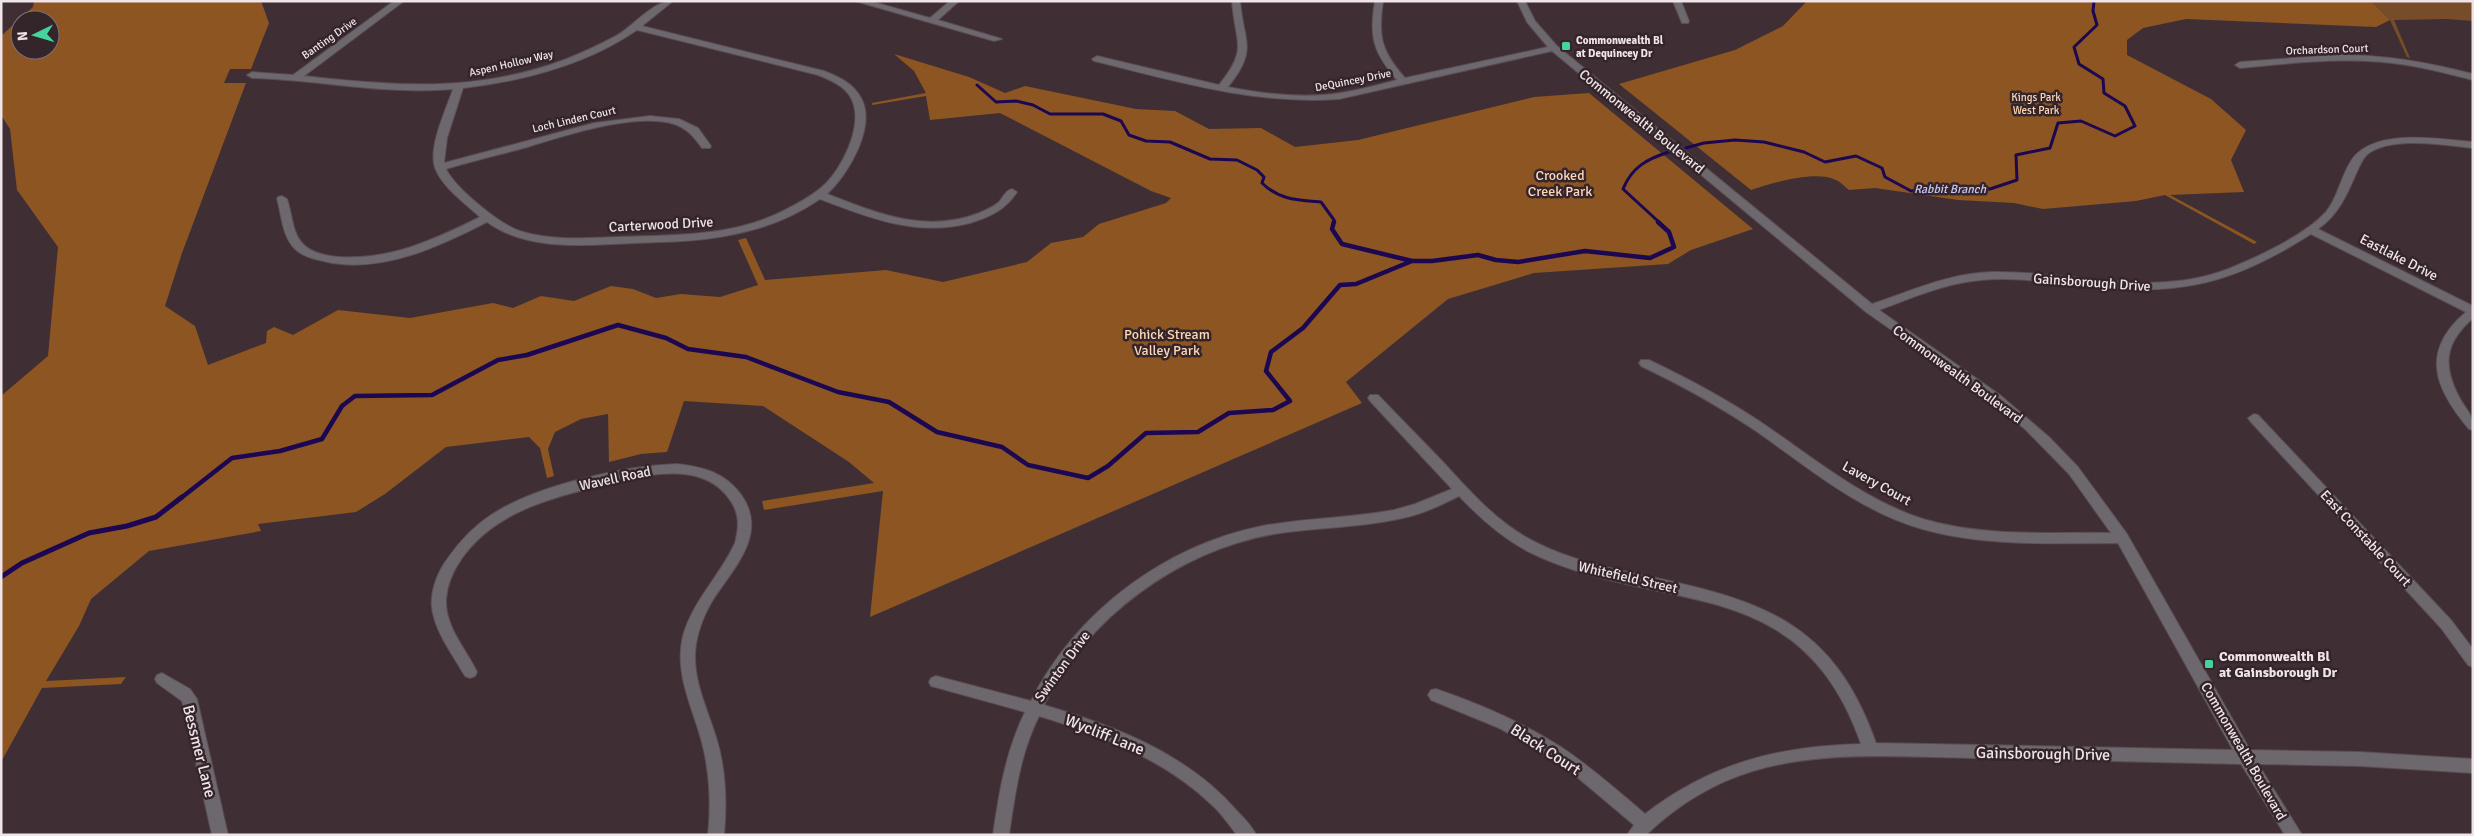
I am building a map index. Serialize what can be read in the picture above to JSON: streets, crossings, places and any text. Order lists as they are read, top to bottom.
{
  "streets": {
    "street": [
      "Banting Drive",
      "Orchardson Court",
      "Aspen Hollow Way",
      "DeQuincey Drive",
      "Loch Linden Court",
      "Commonwealth Boulevard",
      "Carterwood Drive",
      "Eastlake Drive",
      "Gainsborough Drive",
      "Wavell Road",
      "Lavery Court",
      "East Constable Court",
      "Whitefield Street",
      "Swinton Drive",
      "Wycliff Lane",
      "Black Court",
      "Bessmer Lane"
    ]
  },
  "crossings": [
    ["Banting Drive", "Aspen Hollow Way"],
    ["Aspen Hollow Way", "Carterwood Drive"],
    ["DeQuincey Drive", "Commonwealth Boulevard"],
    ["Loch Linden Court", "Carterwood Drive"],
    ["Commonwealth Boulevard", "Gainsborough Drive"],
    ["Commonwealth Boulevard", "Lavery Court"],
    ["Eastlake Drive", "Gainsborough Drive"],
    ["Gainsborough Drive", "Whitefield Street"],
    ["Gainsborough Drive", "Black Court"],
    ["Whitefield Street", "Swinton Drive"],
    ["Swinton Drive", "Wycliff Lane"]
  ],
  "water": ["Rabbit Branch"],
  "parks": ["Kings Park West Park", "Crooked Creek Park", "Pohick Stream Valley Park"],
  "places": {
    "transit": ["Commonwealth Bl at Dequincey Dr", "Commonwealth Bl at Gainsborough Dr"]
  },
  "north": "left"
}
